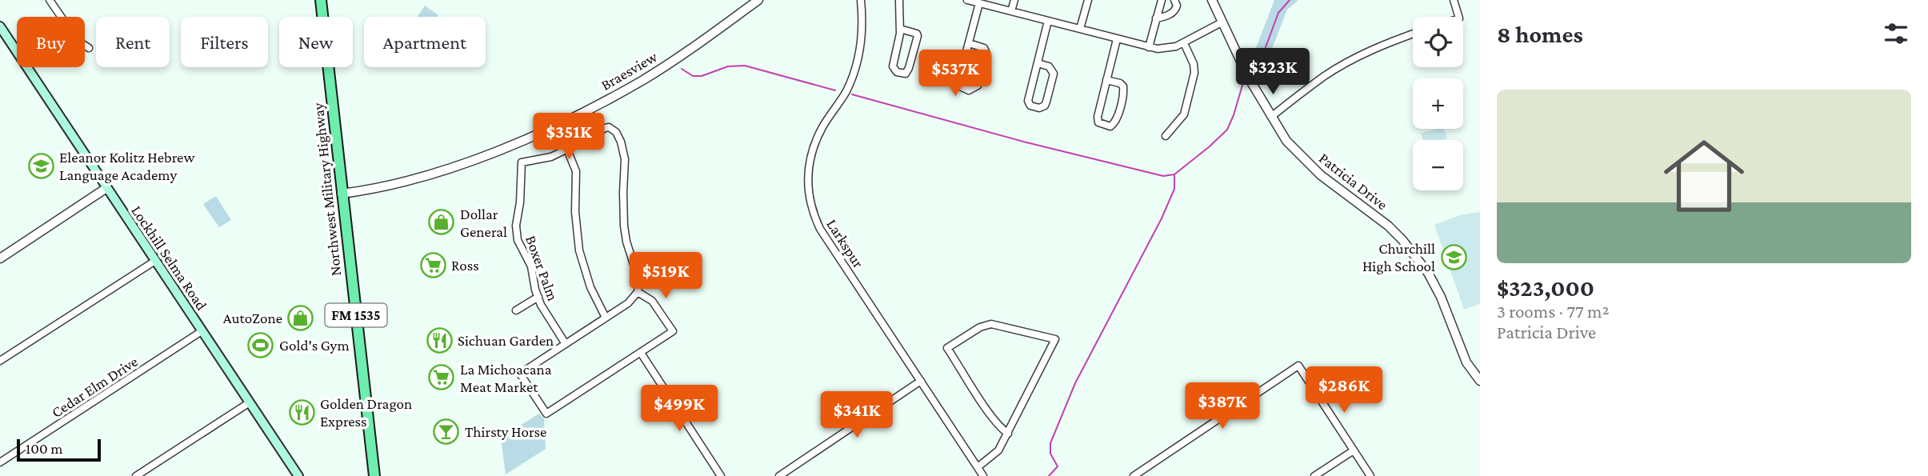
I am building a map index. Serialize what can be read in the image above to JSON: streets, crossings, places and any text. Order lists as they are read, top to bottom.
{
  "streets": {
    "main road": ["Northwest Military Highway", "Lockhill Selma Road", "FM 1535"],
    "street": [
      "Braesview",
      "Patricia Drive",
      "Larkspur",
      "Boxer Palm",
      "Cedar Elm Drive"
    ]
  },
  "crossings": [
    ["Braesview", "Northwest Military Highway"],
    ["Lockhill Selma Road", "Cedar Elm Drive"]
  ],
  "places": {
    "school or university": ["Eleanor Kolitz Hebrew Language Academy", "Churchill High School"],
    "shop": ["Dollar General", "AutoZone"],
    "supermarket": ["Ross", "La Michoacana Meat Market"],
    "restaurant": ["Sichuan Garden", "Golden Dragon Express"],
    "sports": ["Gold's Gym"],
    "bar": ["Thirsty Horse"]
  },
  "scale_bar": "100 m",
  "page": {
    "heading": "8 homes",
    "map_buttons": ["+", "−"],
    "chip": [
      "Buy",
      "Rent",
      "Filters",
      "New",
      "Apartment"
    ],
    "price": [
      "$323K",
      "$537K",
      "$351K",
      "$519K",
      "$286K",
      "$387K",
      "$499K",
      "$341K"
    ],
    "list": [
      {
        "name": "$323,000",
        "note": "3 rooms · 77 m² · Patricia Drive"
      }
    ],
    "scale": "100 m"
  }
}
